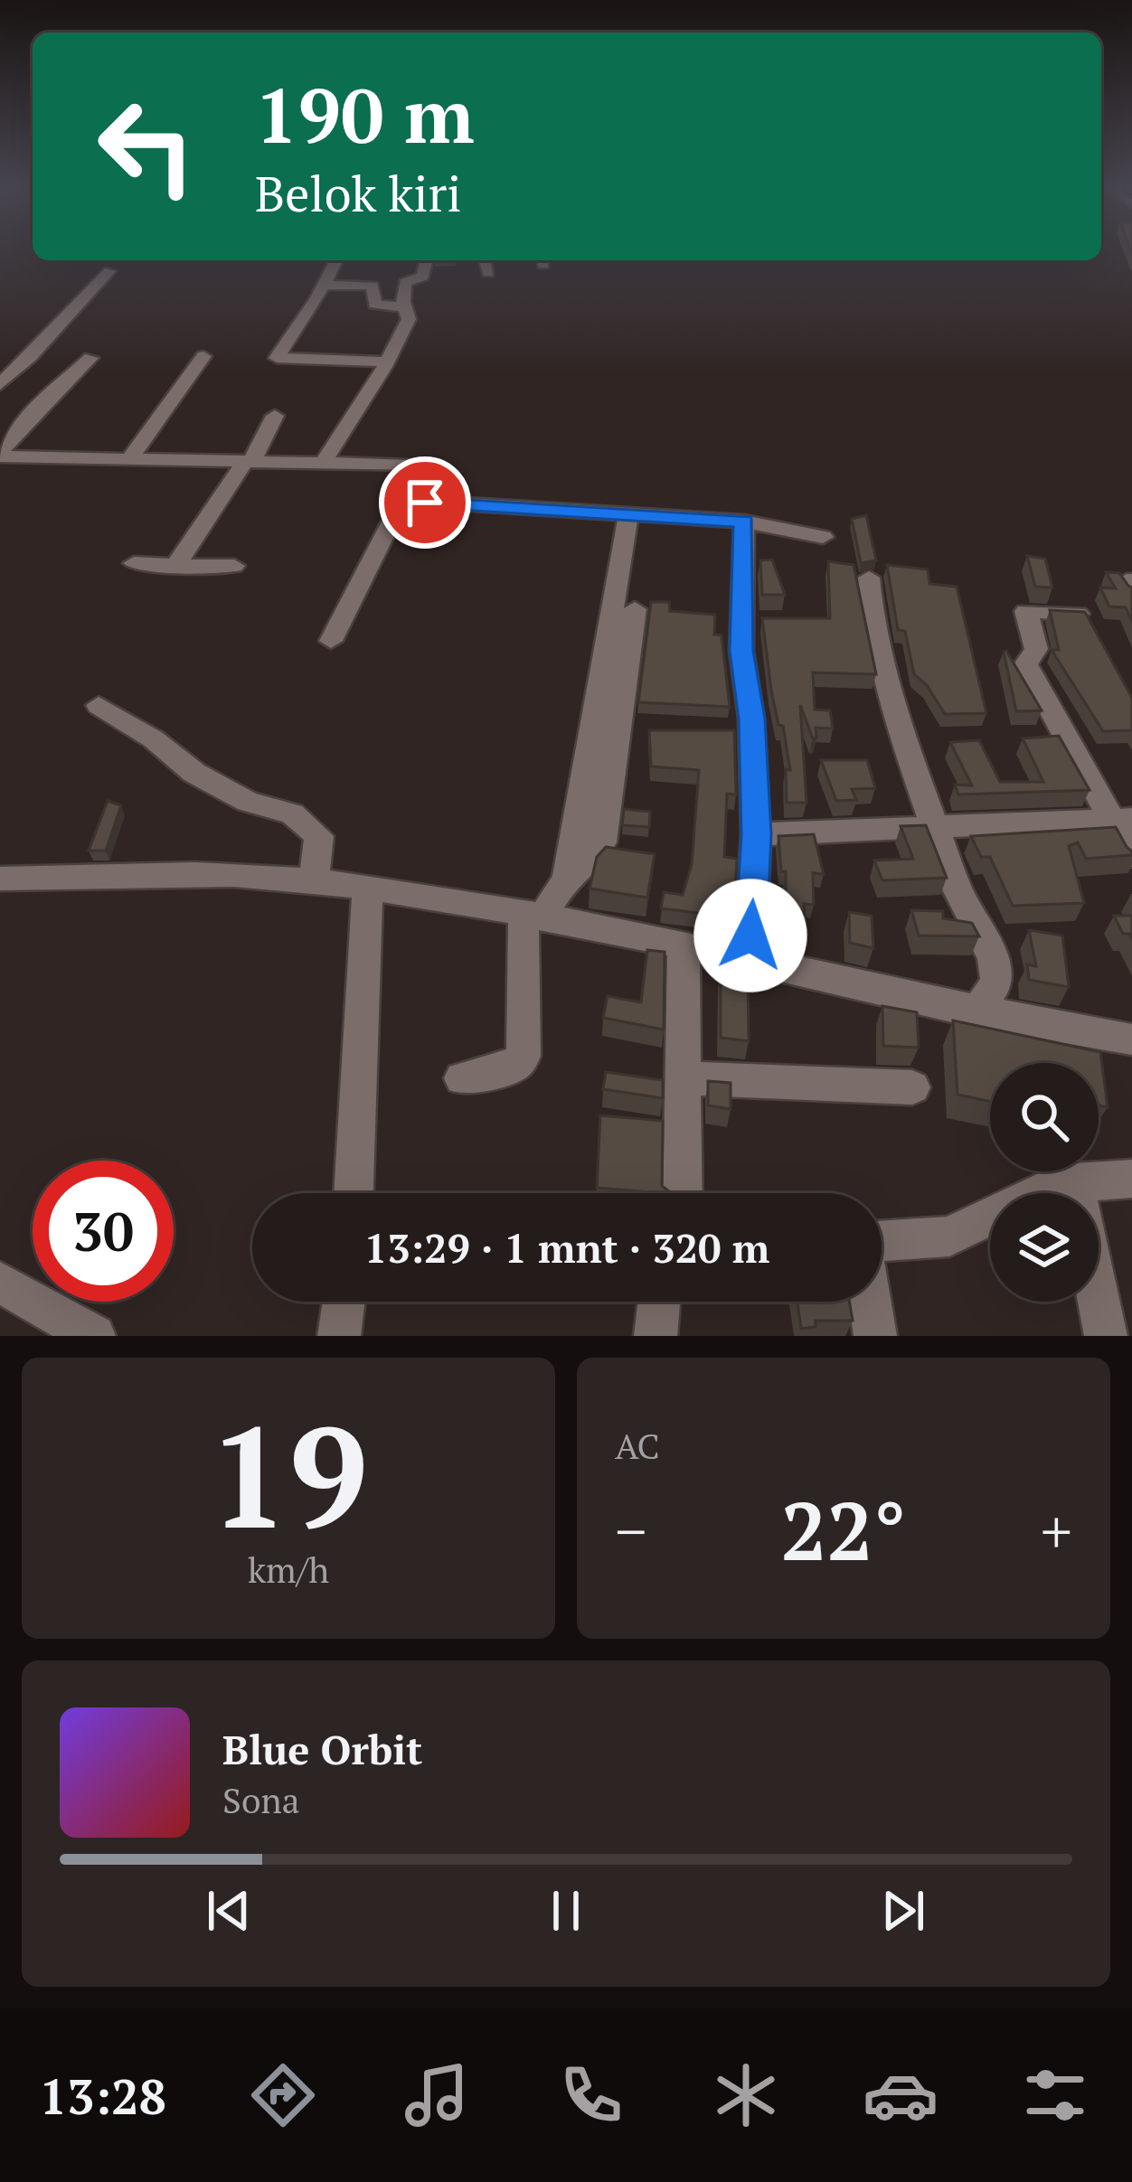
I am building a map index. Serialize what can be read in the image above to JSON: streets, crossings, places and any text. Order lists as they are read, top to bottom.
{
  "page": {
    "turn": ["190 m", "Belok kiri"],
    "limit": "30",
    "trip": "13:29 · 1 mnt · 320 m",
    "tile": [
      ["19", "km/h"],
      "AC"
    ],
    "heat": ["−", "22°", "+"],
    "song": ["Blue Orbit", "Sona"],
    "tabs": "13:28"
  }
}
